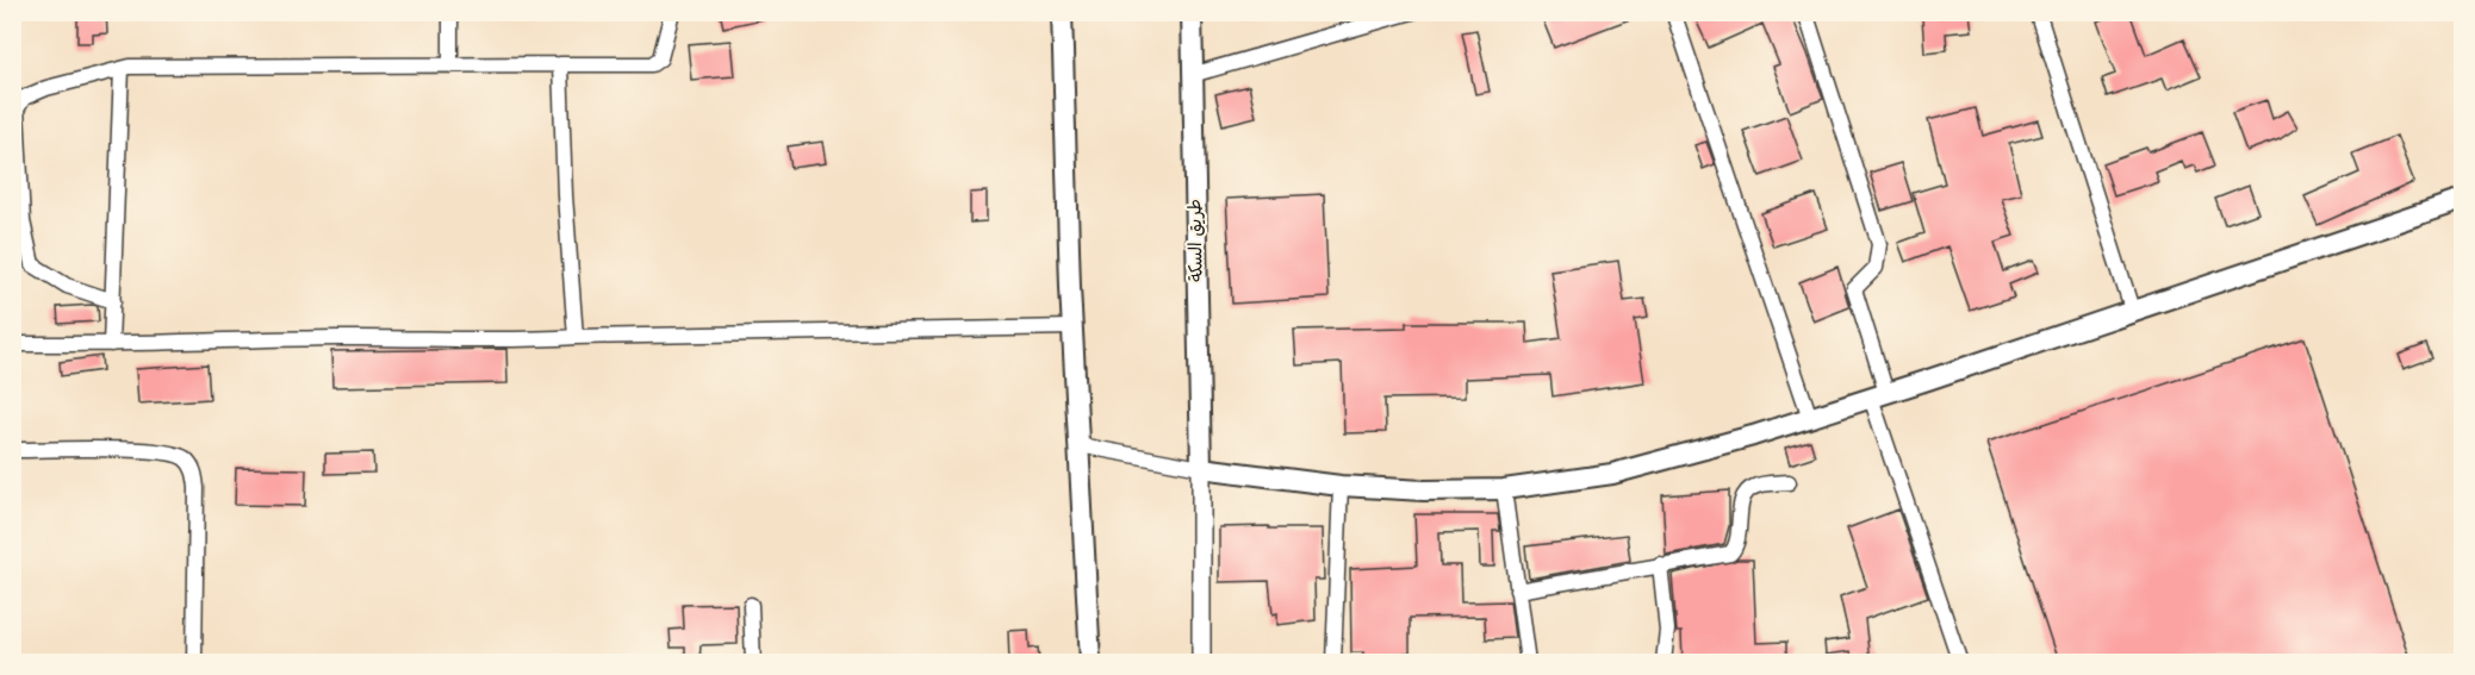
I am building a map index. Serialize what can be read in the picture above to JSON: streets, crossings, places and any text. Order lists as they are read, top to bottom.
{
  "streets": {
    "main road": ["طريق السكة"]
  }
}
